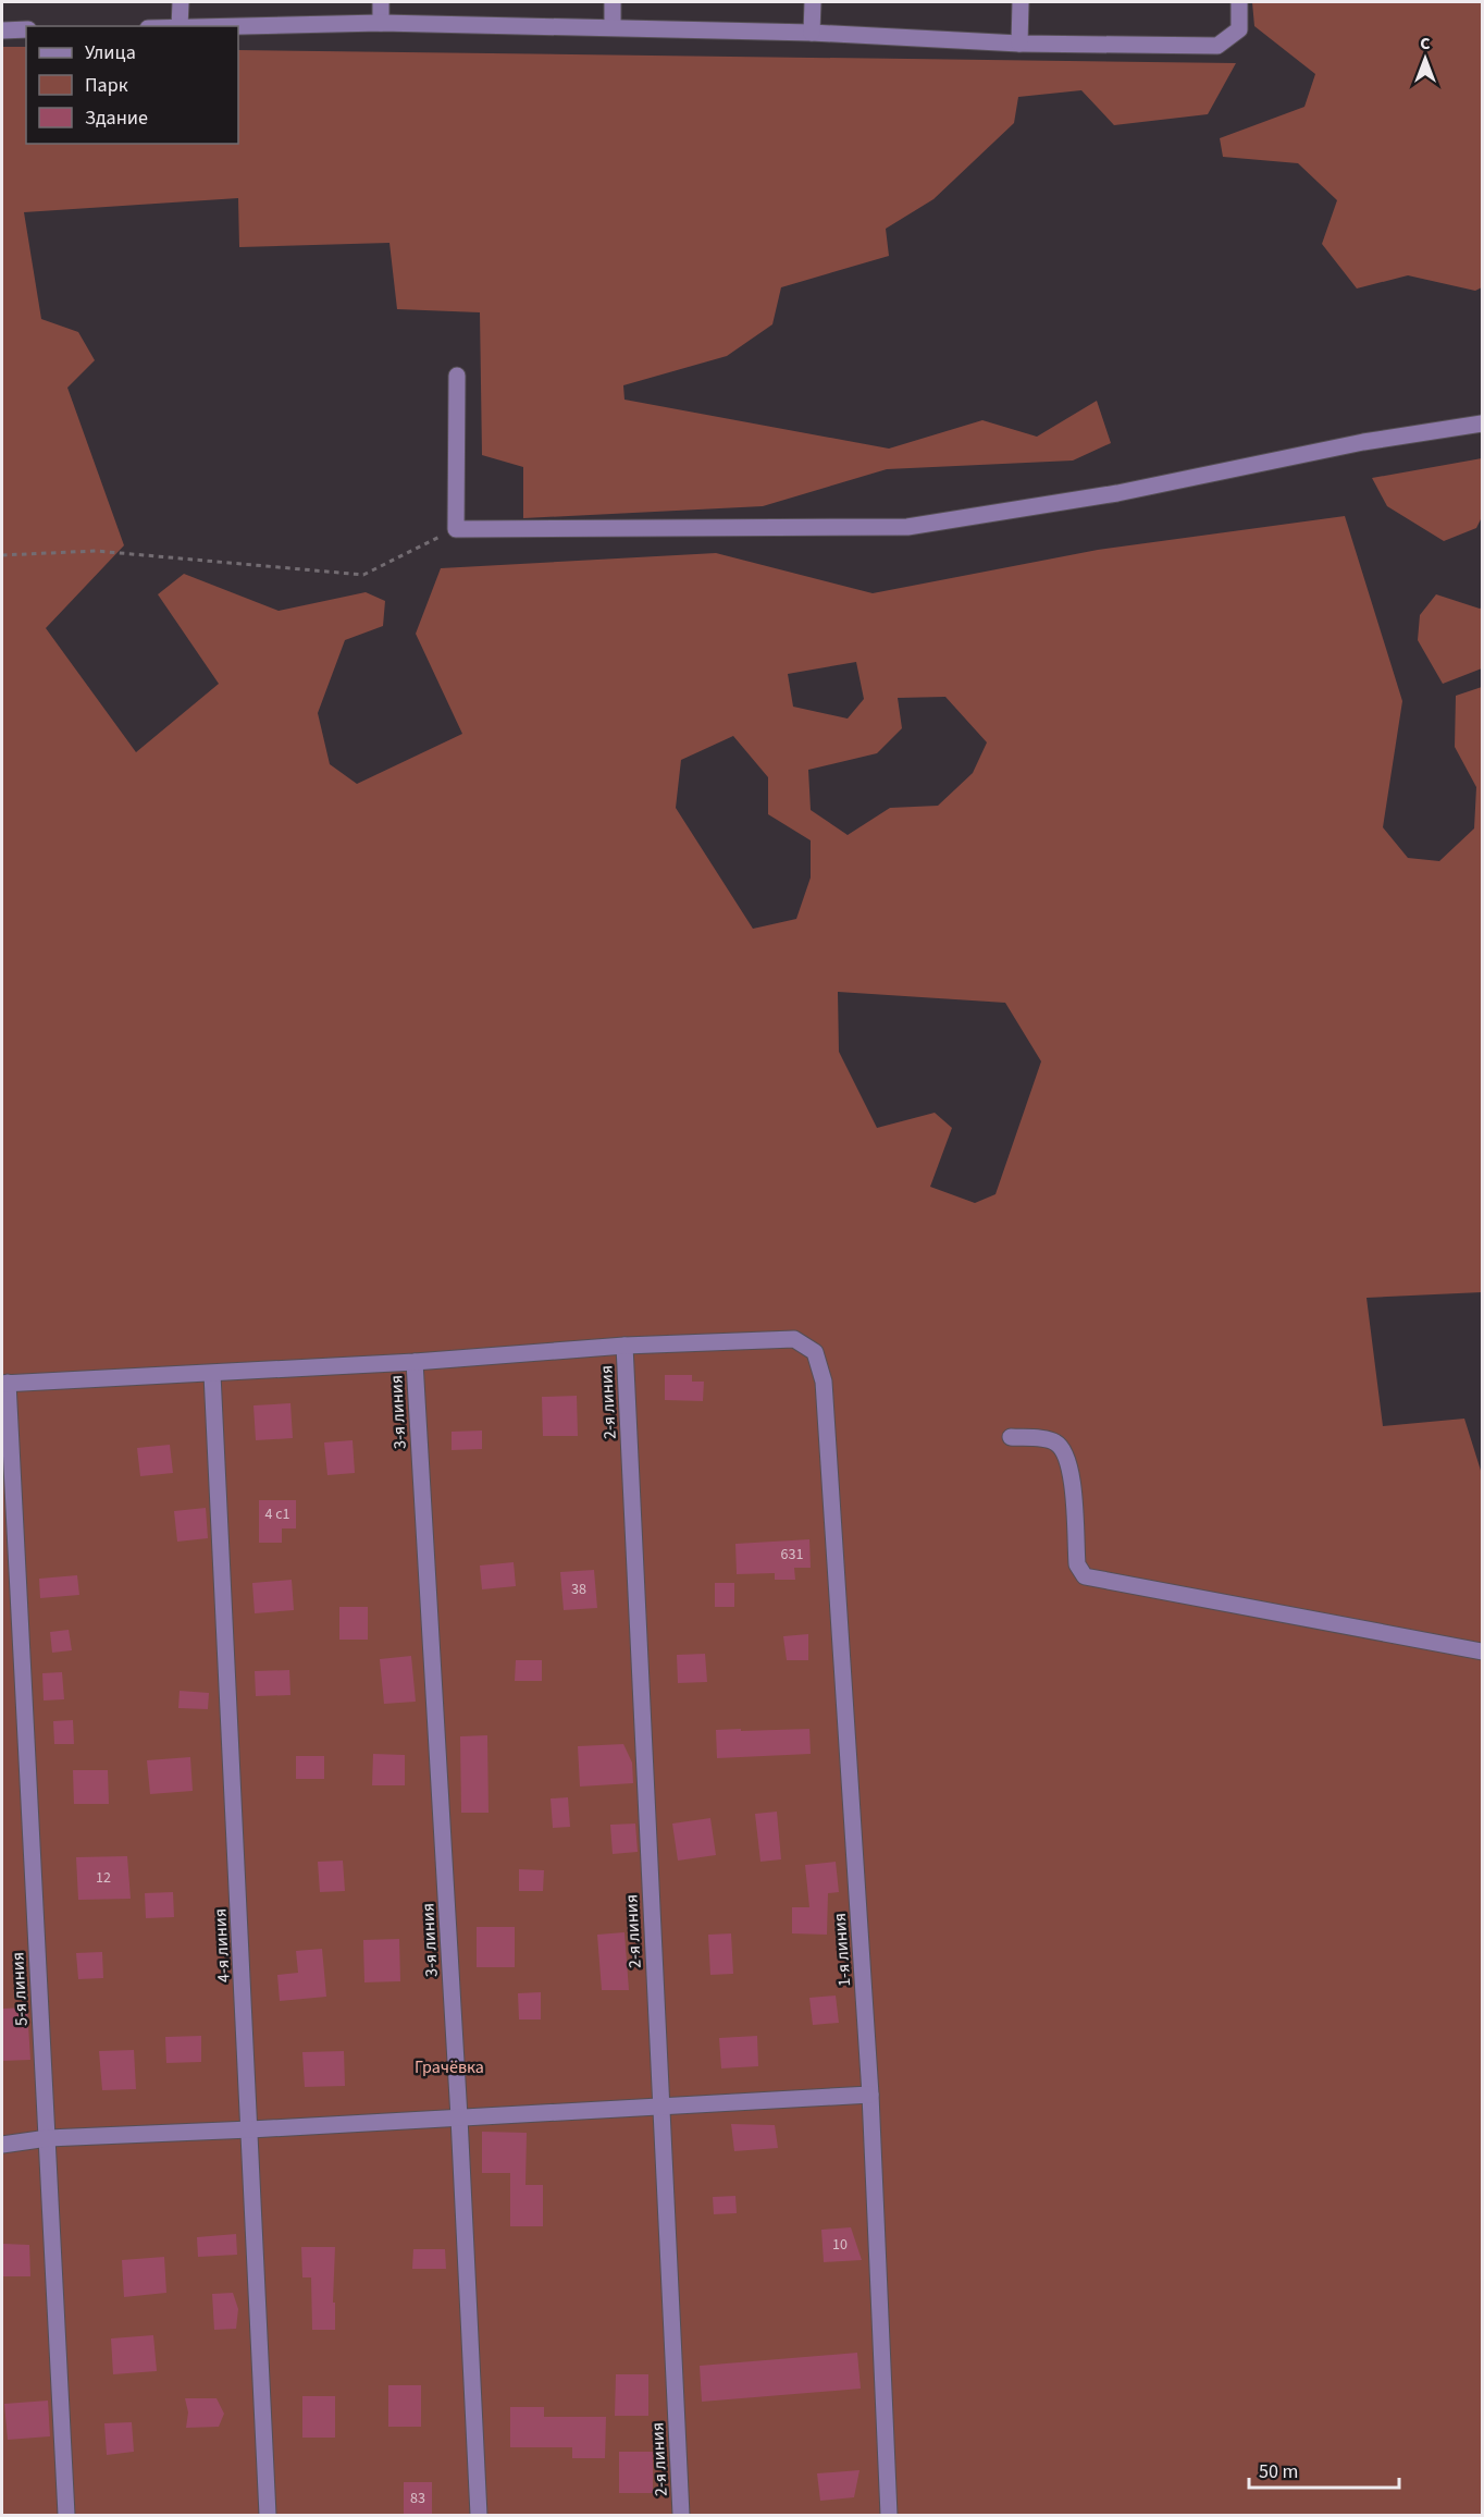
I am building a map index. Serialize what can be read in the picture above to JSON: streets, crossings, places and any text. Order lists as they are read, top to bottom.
{
  "streets": {
    "street": [
      "2-я линия",
      "3-я линия",
      "4-я линия",
      "1-я линия",
      "5-я линия"
    ]
  },
  "crossings": [
    ["2-я линия", "1-я линия"],
    ["3-я линия", "1-я линия"],
    ["4-я линия", "1-я линия"],
    ["1-я линия", "5-я линия"]
  ],
  "parks": ["Грачёвка"],
  "house_numbers": [
    "4 с1",
    "631",
    "38",
    "12",
    "10",
    "83"
  ],
  "legend": ["Улица", "Парк", "Здание"],
  "scale_bar": "50 m",
  "north": "top"
}
